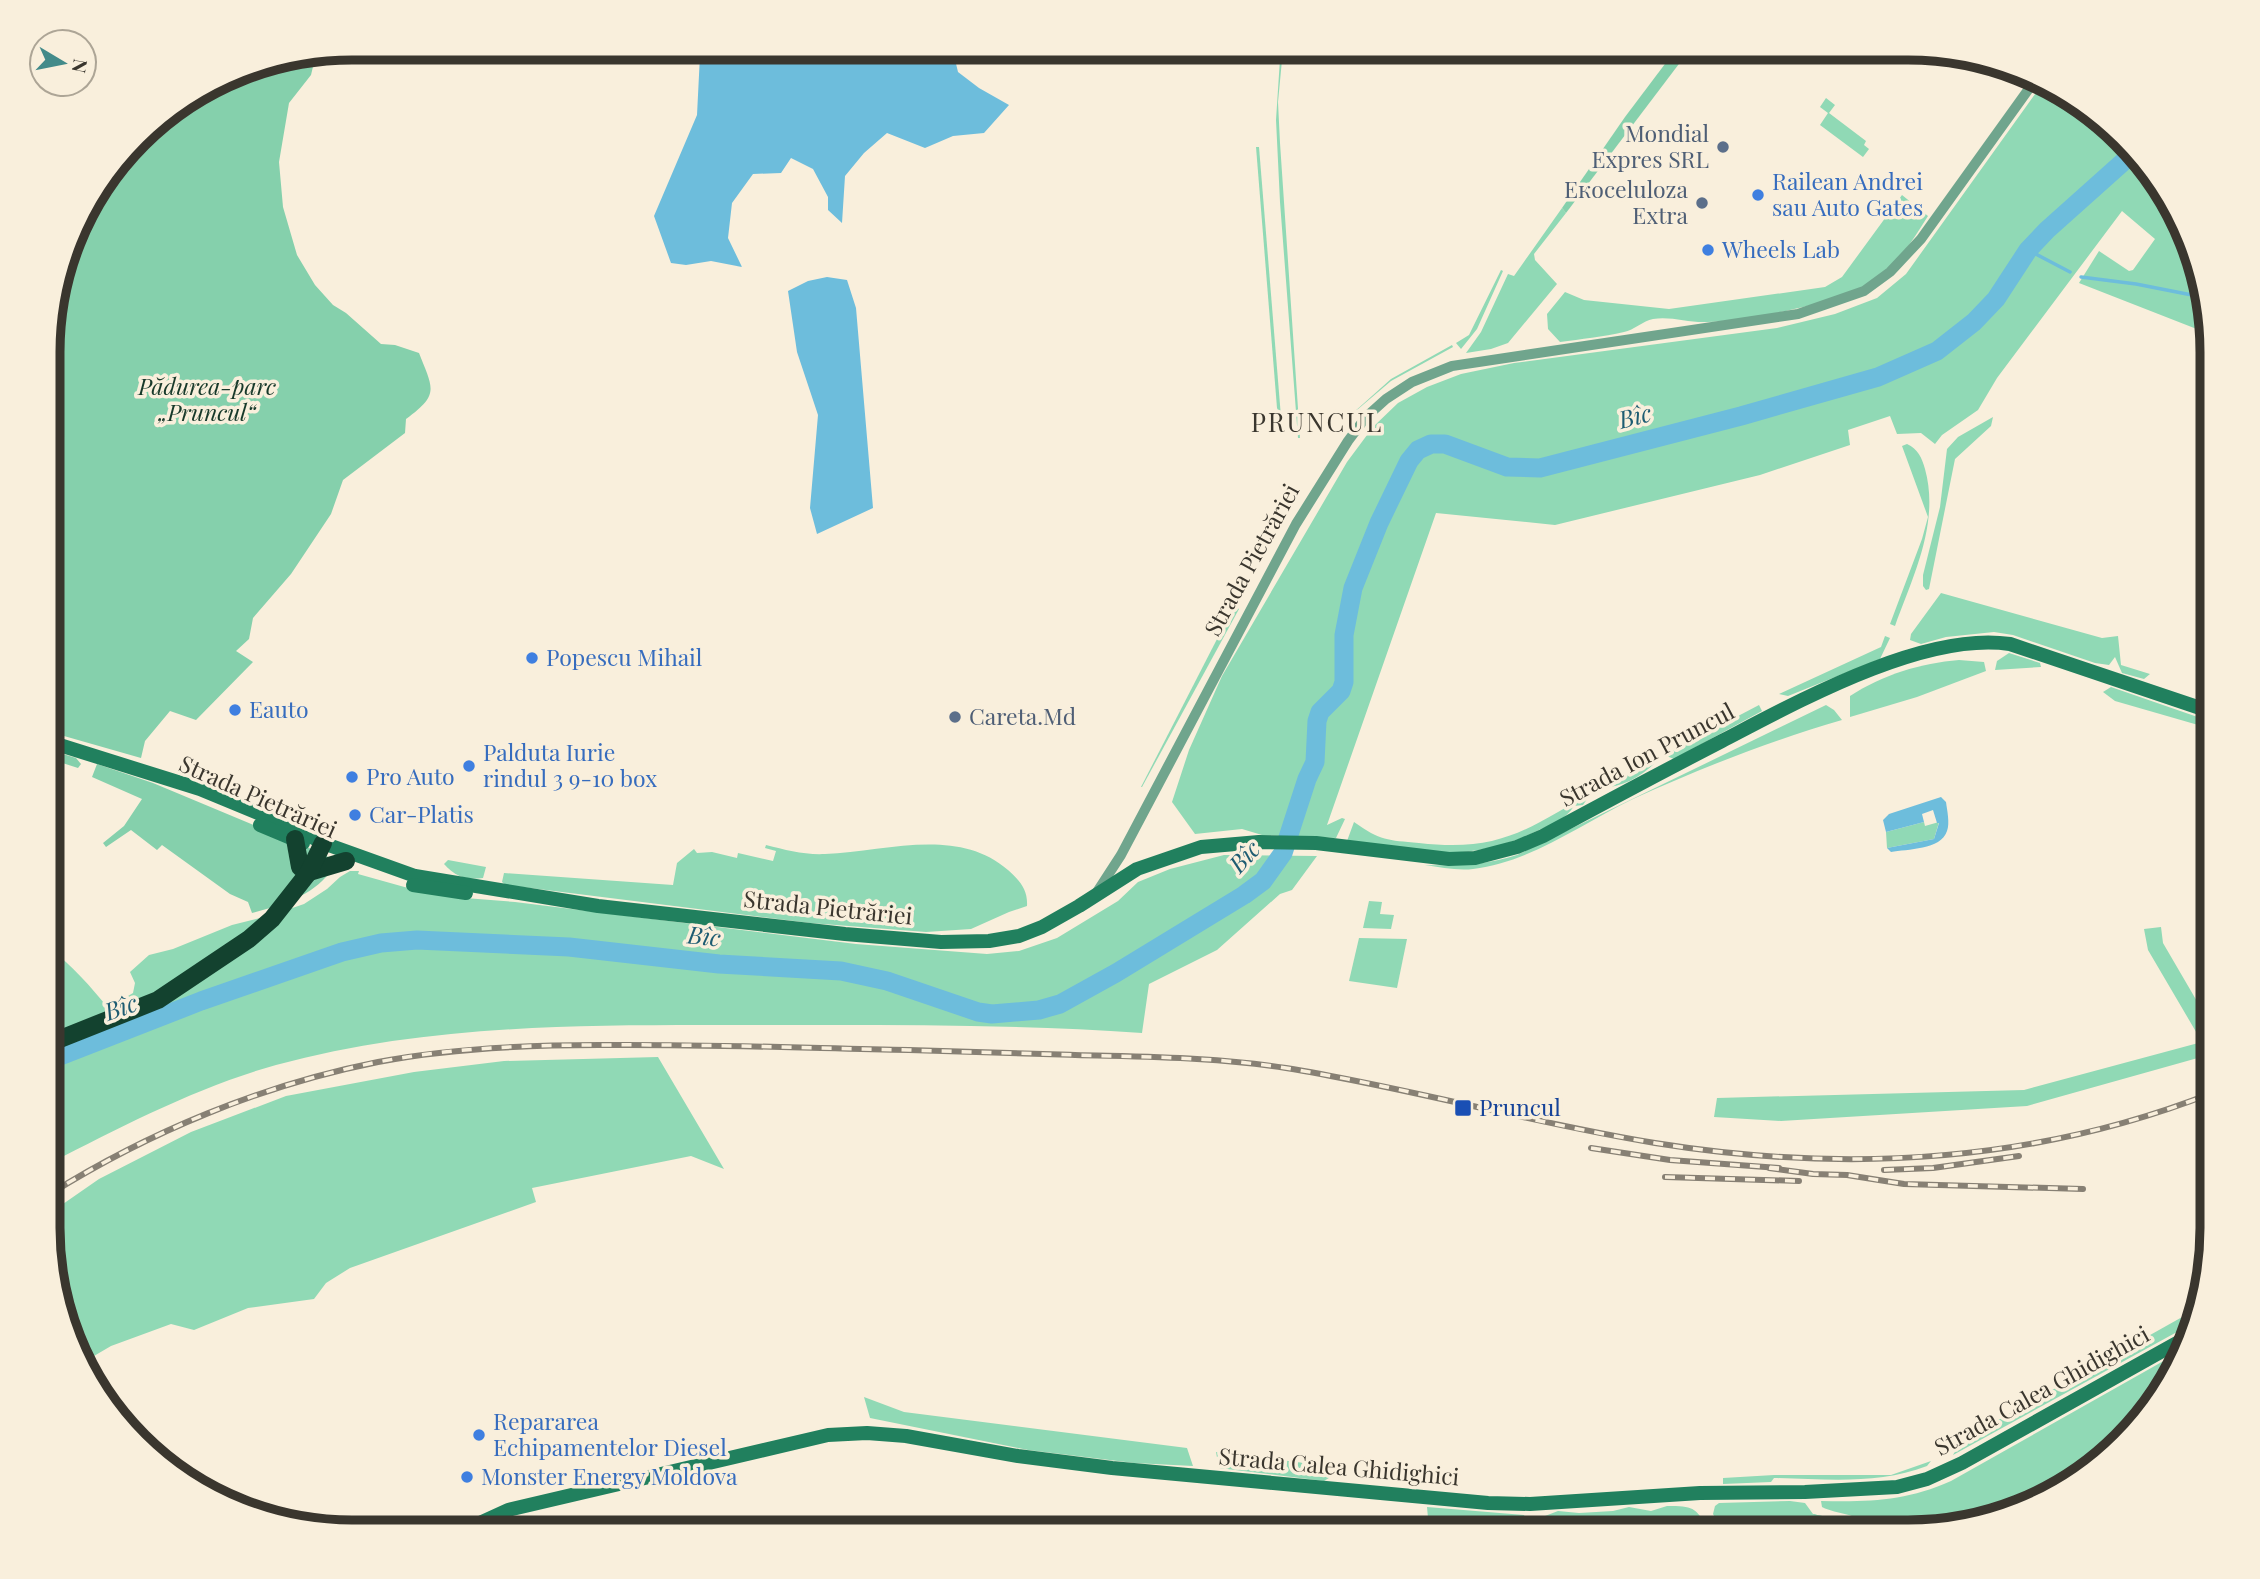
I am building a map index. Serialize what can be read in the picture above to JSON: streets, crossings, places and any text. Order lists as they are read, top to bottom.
{
  "streets": {
    "street": ["Strada Pietrăriei", "Strada Ion Pruncul", "Strada Calea Ghidighici"]
  },
  "crossings": [
    ["Strada Pietrăriei", "Strada Ion Pruncul"]
  ],
  "districts": ["PRUNCUL"],
  "water": ["Bîc"],
  "parks": ["Pădurea-parc „Pruncul“"],
  "places": {
    "other": [
      "Mondial Expres SRL",
      "Railean Andrei sau Auto Gates",
      "Eкoceluloza Extra",
      "Wheels Lab",
      "Popescu Mihail",
      "Eauto",
      "Careta.Md",
      "Palduta Iurie rindul 3 9-10 box",
      "Pro Auto",
      "Car-Platis",
      "Repararea Echipamentelor Diesel",
      "Monster Energy Moldova"
    ],
    "transit": ["Pruncul"]
  },
  "north": "right"
}
